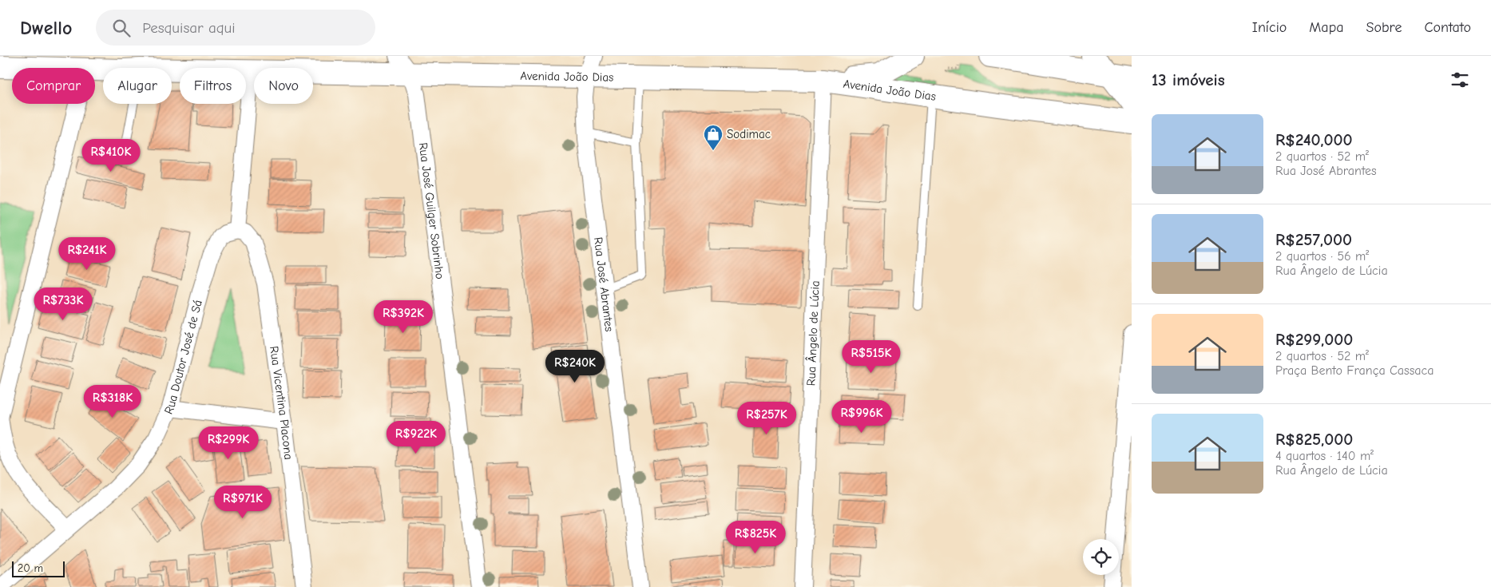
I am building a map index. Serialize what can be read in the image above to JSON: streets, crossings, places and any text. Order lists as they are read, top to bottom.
{
  "streets": {
    "main road": ["Avenida João Dias"],
    "street": [
      "Rua José Guilger Sobrinho",
      "Rua José Abrantes",
      "Rua Ângelo de Lúcia",
      "Rua Doutor José de Sá",
      "Rua Vicentina Placona"
    ]
  },
  "crossings": [
    ["Avenida João Dias", "Rua José Guilger Sobrinho"],
    ["Avenida João Dias", "Rua José Abrantes"],
    ["Avenida João Dias", "Rua Ângelo de Lúcia"],
    ["Rua Doutor José de Sá", "Rua Vicentina Placona"]
  ],
  "places": {
    "shop": ["Sodimac"]
  },
  "scale_bar": "20 m",
  "page": {
    "header": "Dwello",
    "search": "Pesquisar aqui",
    "nav": [
      "Início",
      "Mapa",
      "Sobre",
      "Contato"
    ],
    "heading": "13 imóveis",
    "chip": [
      "Comprar",
      "Alugar",
      "Filtros",
      "Novo"
    ],
    "list": [
      {
        "name": "R$240,000",
        "note": "2 quartos · 52 m² · Rua José Abrantes"
      },
      {
        "name": "R$257,000",
        "note": "2 quartos · 56 m² · Rua Ângelo de Lúcia"
      },
      {
        "name": "R$299,000",
        "note": "2 quartos · 52 m² · Praça Bento França Cassaca"
      },
      {
        "name": "R$825,000",
        "note": "4 quartos · 140 m² · Rua Ângelo de Lúcia"
      }
    ],
    "price": [
      "R$410K",
      "R$241K",
      "R$733K",
      "R$392K",
      "R$515K",
      "R$240K",
      "R$318K",
      "R$996K",
      "R$257K",
      "R$922K",
      "R$299K",
      "R$971K",
      "R$825K"
    ],
    "scale": "20 m"
  }
}
